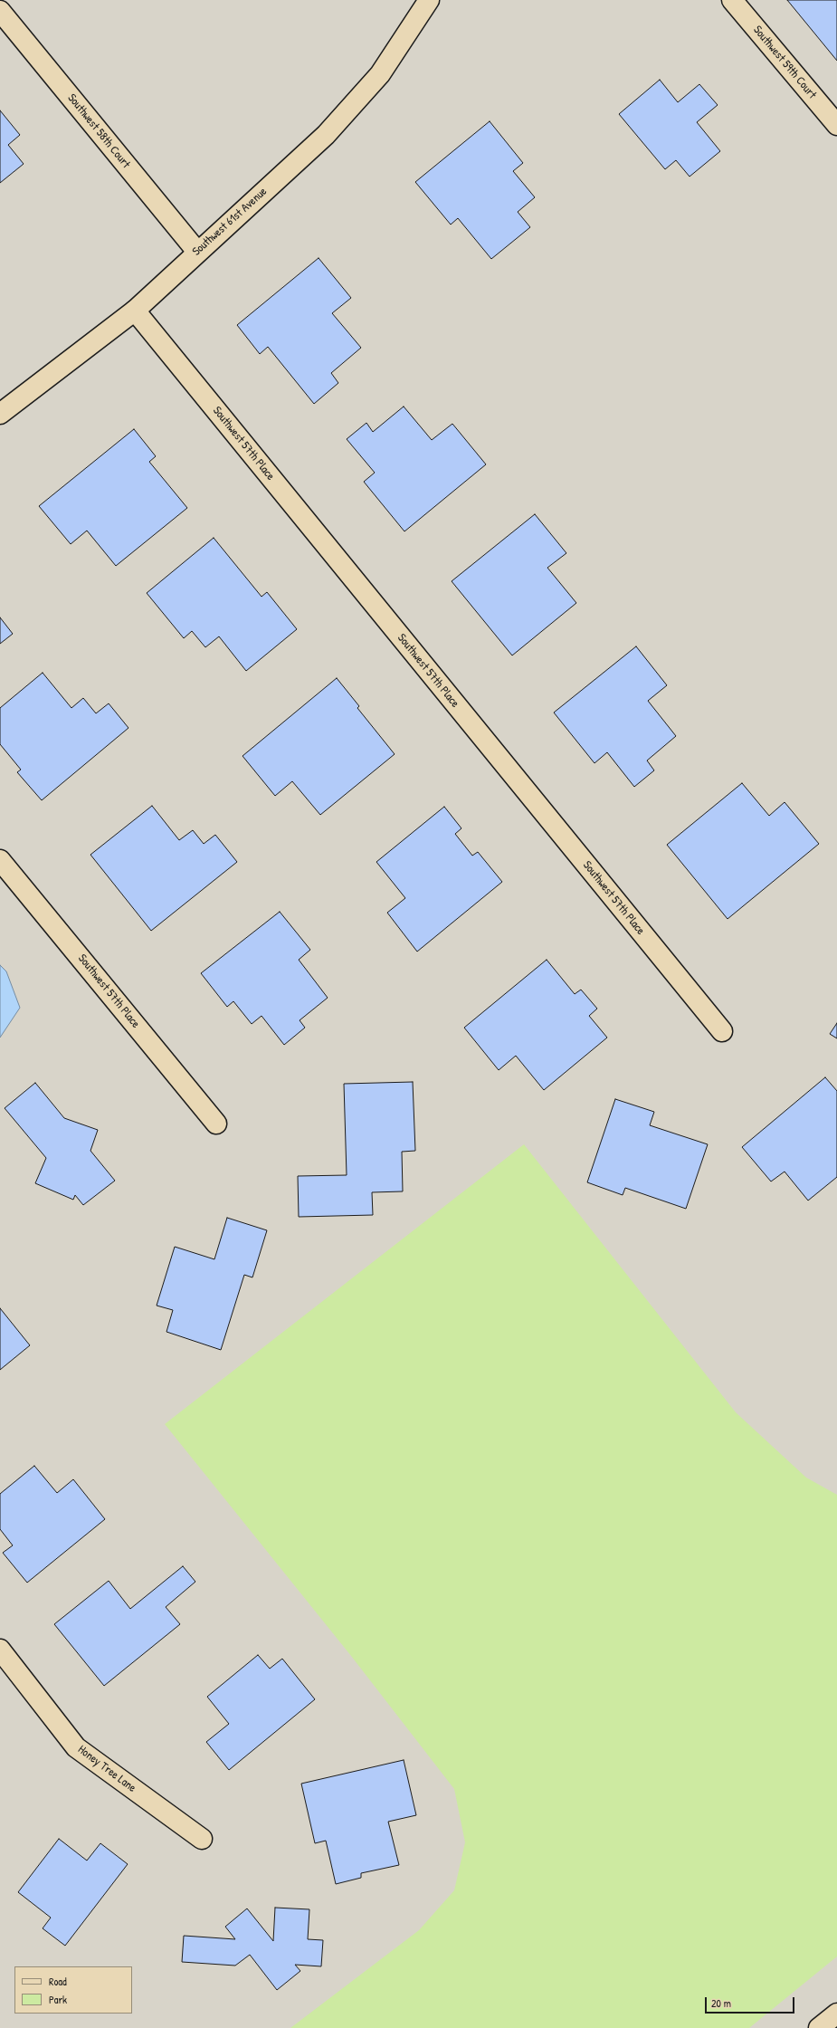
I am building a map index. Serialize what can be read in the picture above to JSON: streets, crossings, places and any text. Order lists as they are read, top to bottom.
{
  "streets": {
    "street": [
      "Southwest 59th Court",
      "Southwest 58th Court",
      "Southwest 61st Avenue",
      "Southwest 57th Place",
      "Honey Tree Lane"
    ]
  },
  "crossings": [
    ["Southwest 58th Court", "Southwest 61st Avenue"],
    ["Southwest 61st Avenue", "Southwest 57th Place"]
  ],
  "legend": ["Road", "Park"],
  "scale_bar": "20 m"
}
